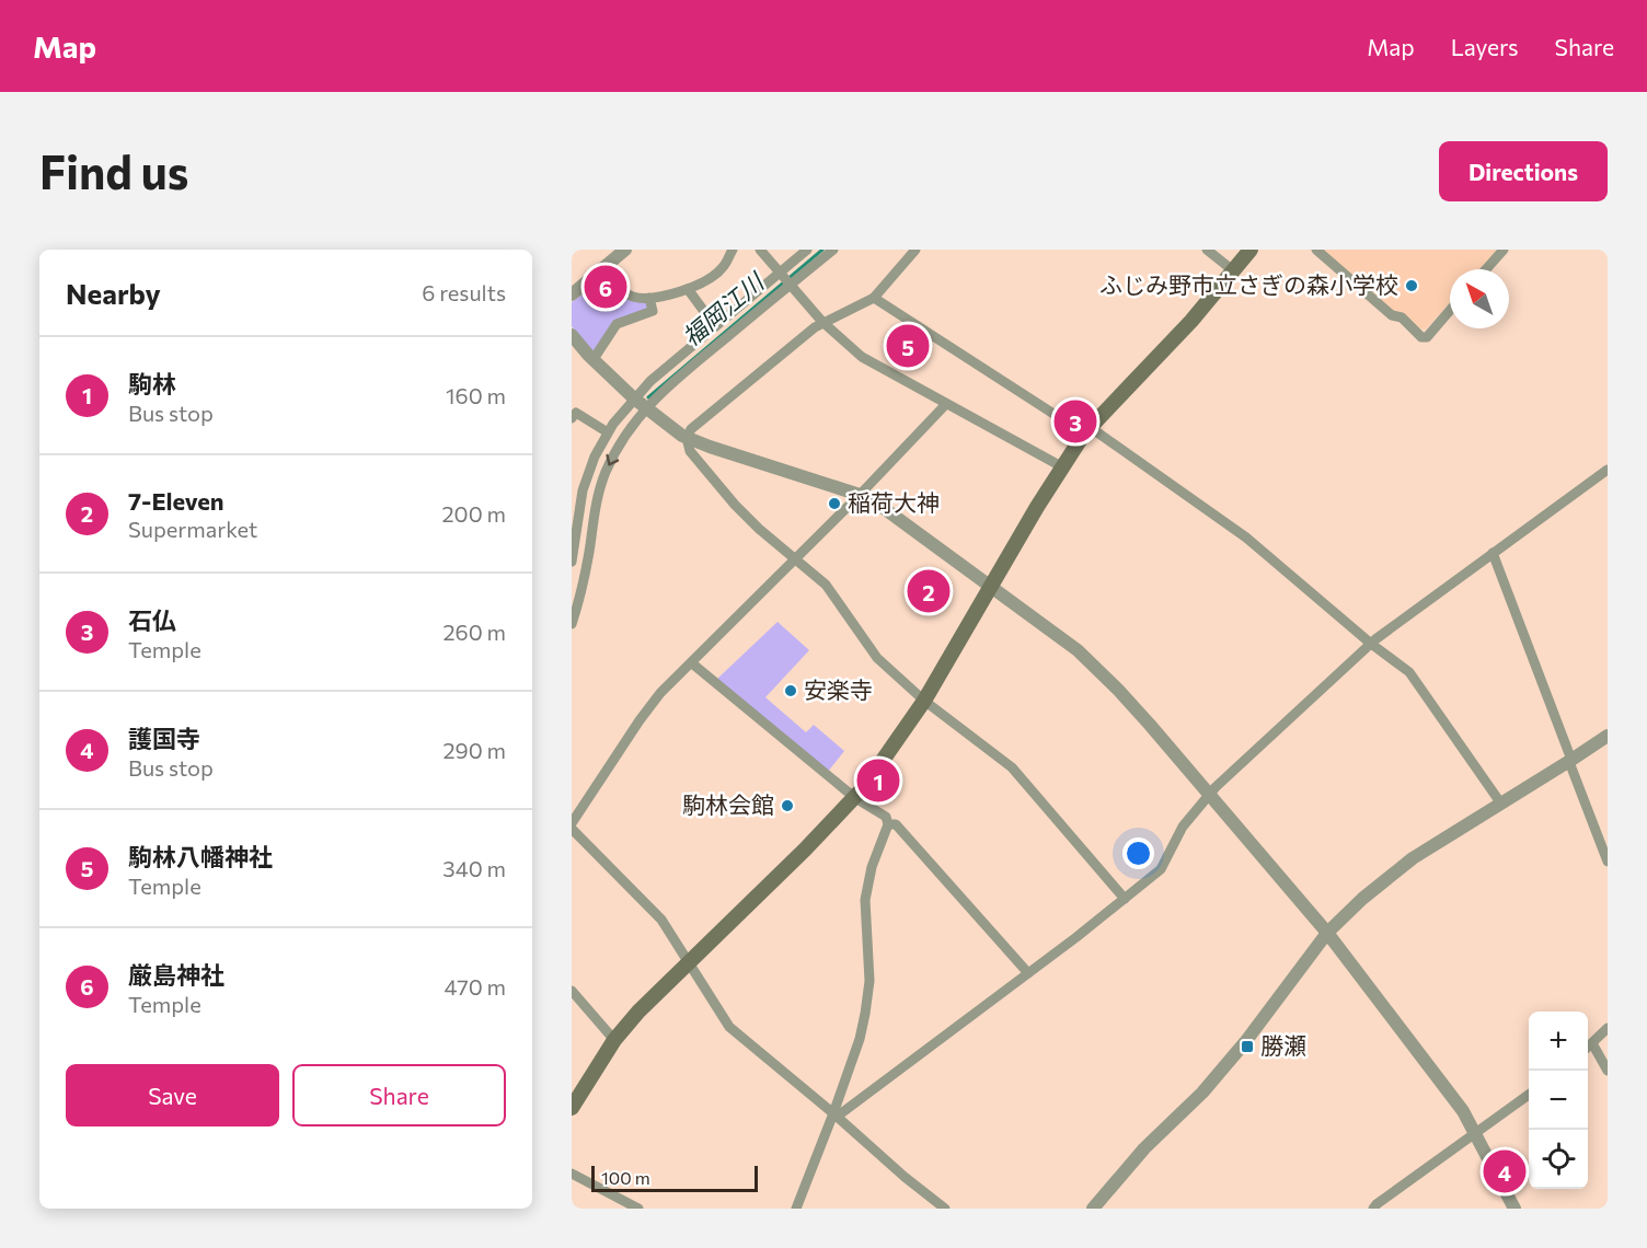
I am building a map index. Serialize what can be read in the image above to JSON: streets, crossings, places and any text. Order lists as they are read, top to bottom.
{
  "water": ["福岡江川"],
  "places": {
    "other": [
      "ふじみ野市立さぎの森小学校",
      "稲荷大神",
      "安楽寺",
      "駒林会館"
    ],
    "transit": ["勝瀬"]
  },
  "scale_bar": "100 m",
  "north": "top left",
  "page": {
    "header": "Map",
    "nav": ["Map", "Layers", "Share"],
    "buttons": [
      "Directions",
      ["Save", "Share"]
    ],
    "title": "Find us",
    "heading": ["Nearby", "6 results"],
    "pins": [
      "6",
      "5",
      "3",
      "2",
      "1",
      "4"
    ],
    "list": [
      {
        "mark": "1",
        "name": "駒林",
        "note": "Bus stop",
        "value": "160 m"
      },
      {
        "mark": "2",
        "name": "7-Eleven",
        "note": "Supermarket",
        "value": "200 m"
      },
      {
        "mark": "3",
        "name": "石仏",
        "note": "Temple",
        "value": "260 m"
      },
      {
        "mark": "4",
        "name": "護国寺",
        "note": "Bus stop",
        "value": "290 m"
      },
      {
        "mark": "5",
        "name": "駒林八幡神社",
        "note": "Temple",
        "value": "340 m"
      },
      {
        "mark": "6",
        "name": "厳島神社",
        "note": "Temple",
        "value": "470 m"
      }
    ],
    "map_buttons": ["+", "−"],
    "scale": "100 m"
  }
}
